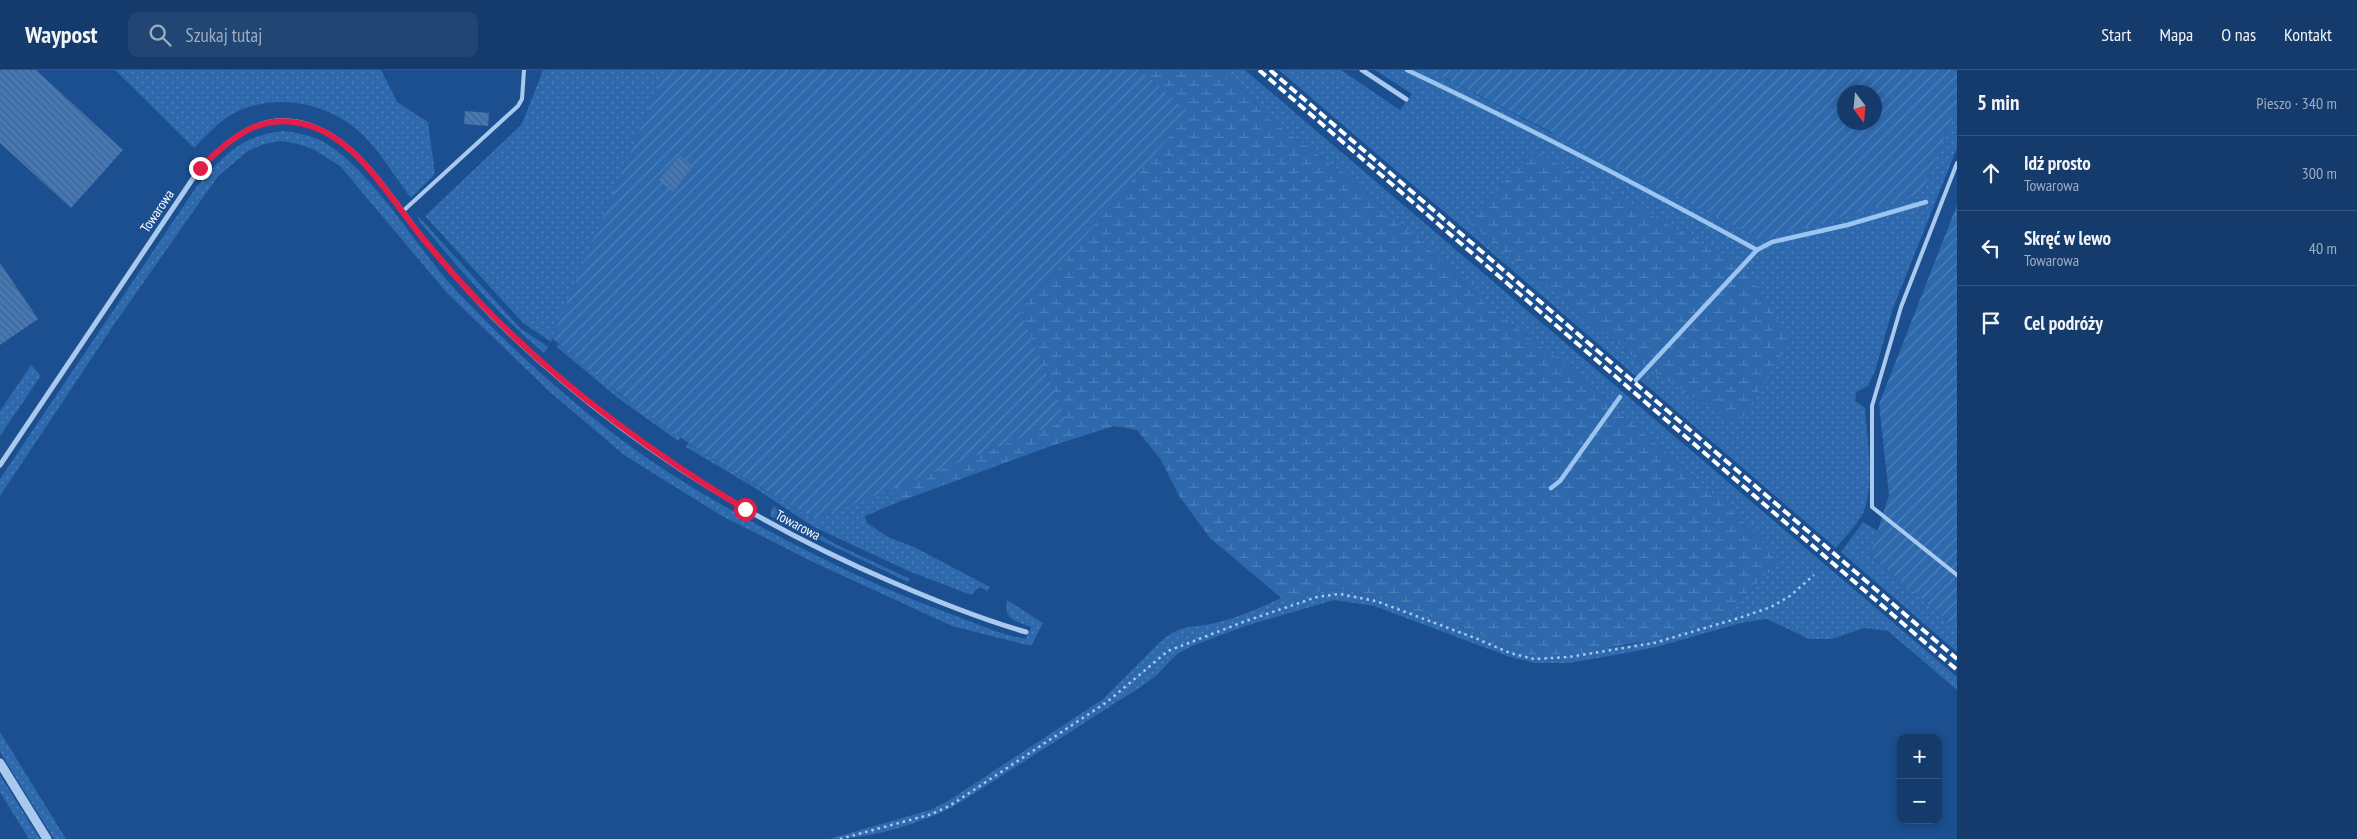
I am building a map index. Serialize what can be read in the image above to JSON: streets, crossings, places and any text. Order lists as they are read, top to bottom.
{
  "streets": {
    "street": ["Towarowa"]
  },
  "north": "bottom",
  "page": {
    "header": "Waypost",
    "search": "Szukaj tutaj",
    "nav": [
      "Start",
      "Mapa",
      "O nas",
      "Kontakt"
    ],
    "heading": ["5 min", "Pieszo · 340 m"],
    "list": [
      ["Idź prosto", "Towarowa", "300 m"],
      ["Skręć w lewo", "Towarowa", "40 m"],
      "Cel podróży"
    ],
    "map_buttons": ["+", "−"]
  }
}
